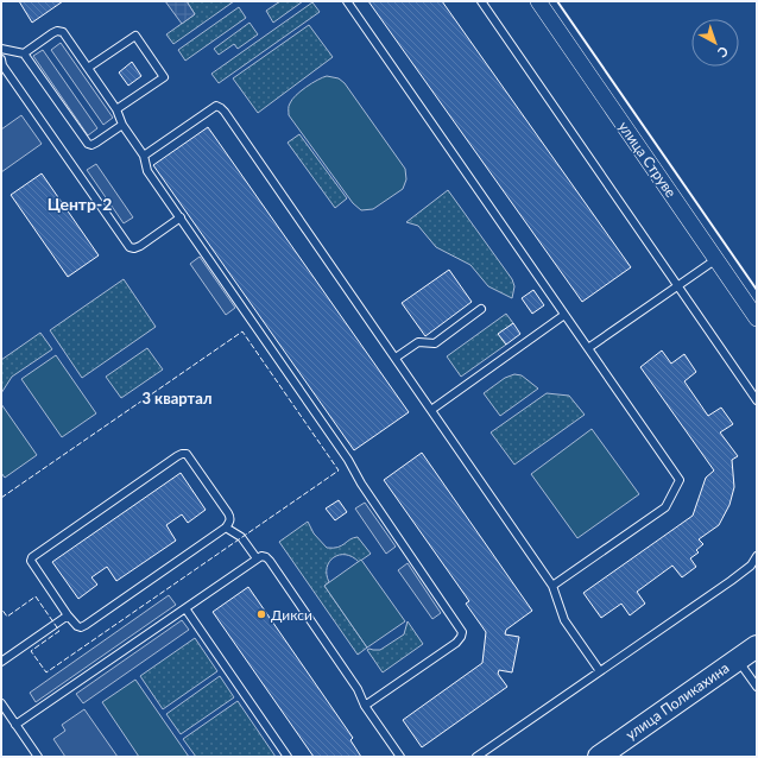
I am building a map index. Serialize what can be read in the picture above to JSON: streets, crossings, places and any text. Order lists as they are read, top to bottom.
{
  "streets": {
    "street": ["улица Струве", "улица Поликахина"]
  },
  "districts": ["Центр-2", "3 квартал"],
  "places": ["Дикси"],
  "north": "bottom right"
}
